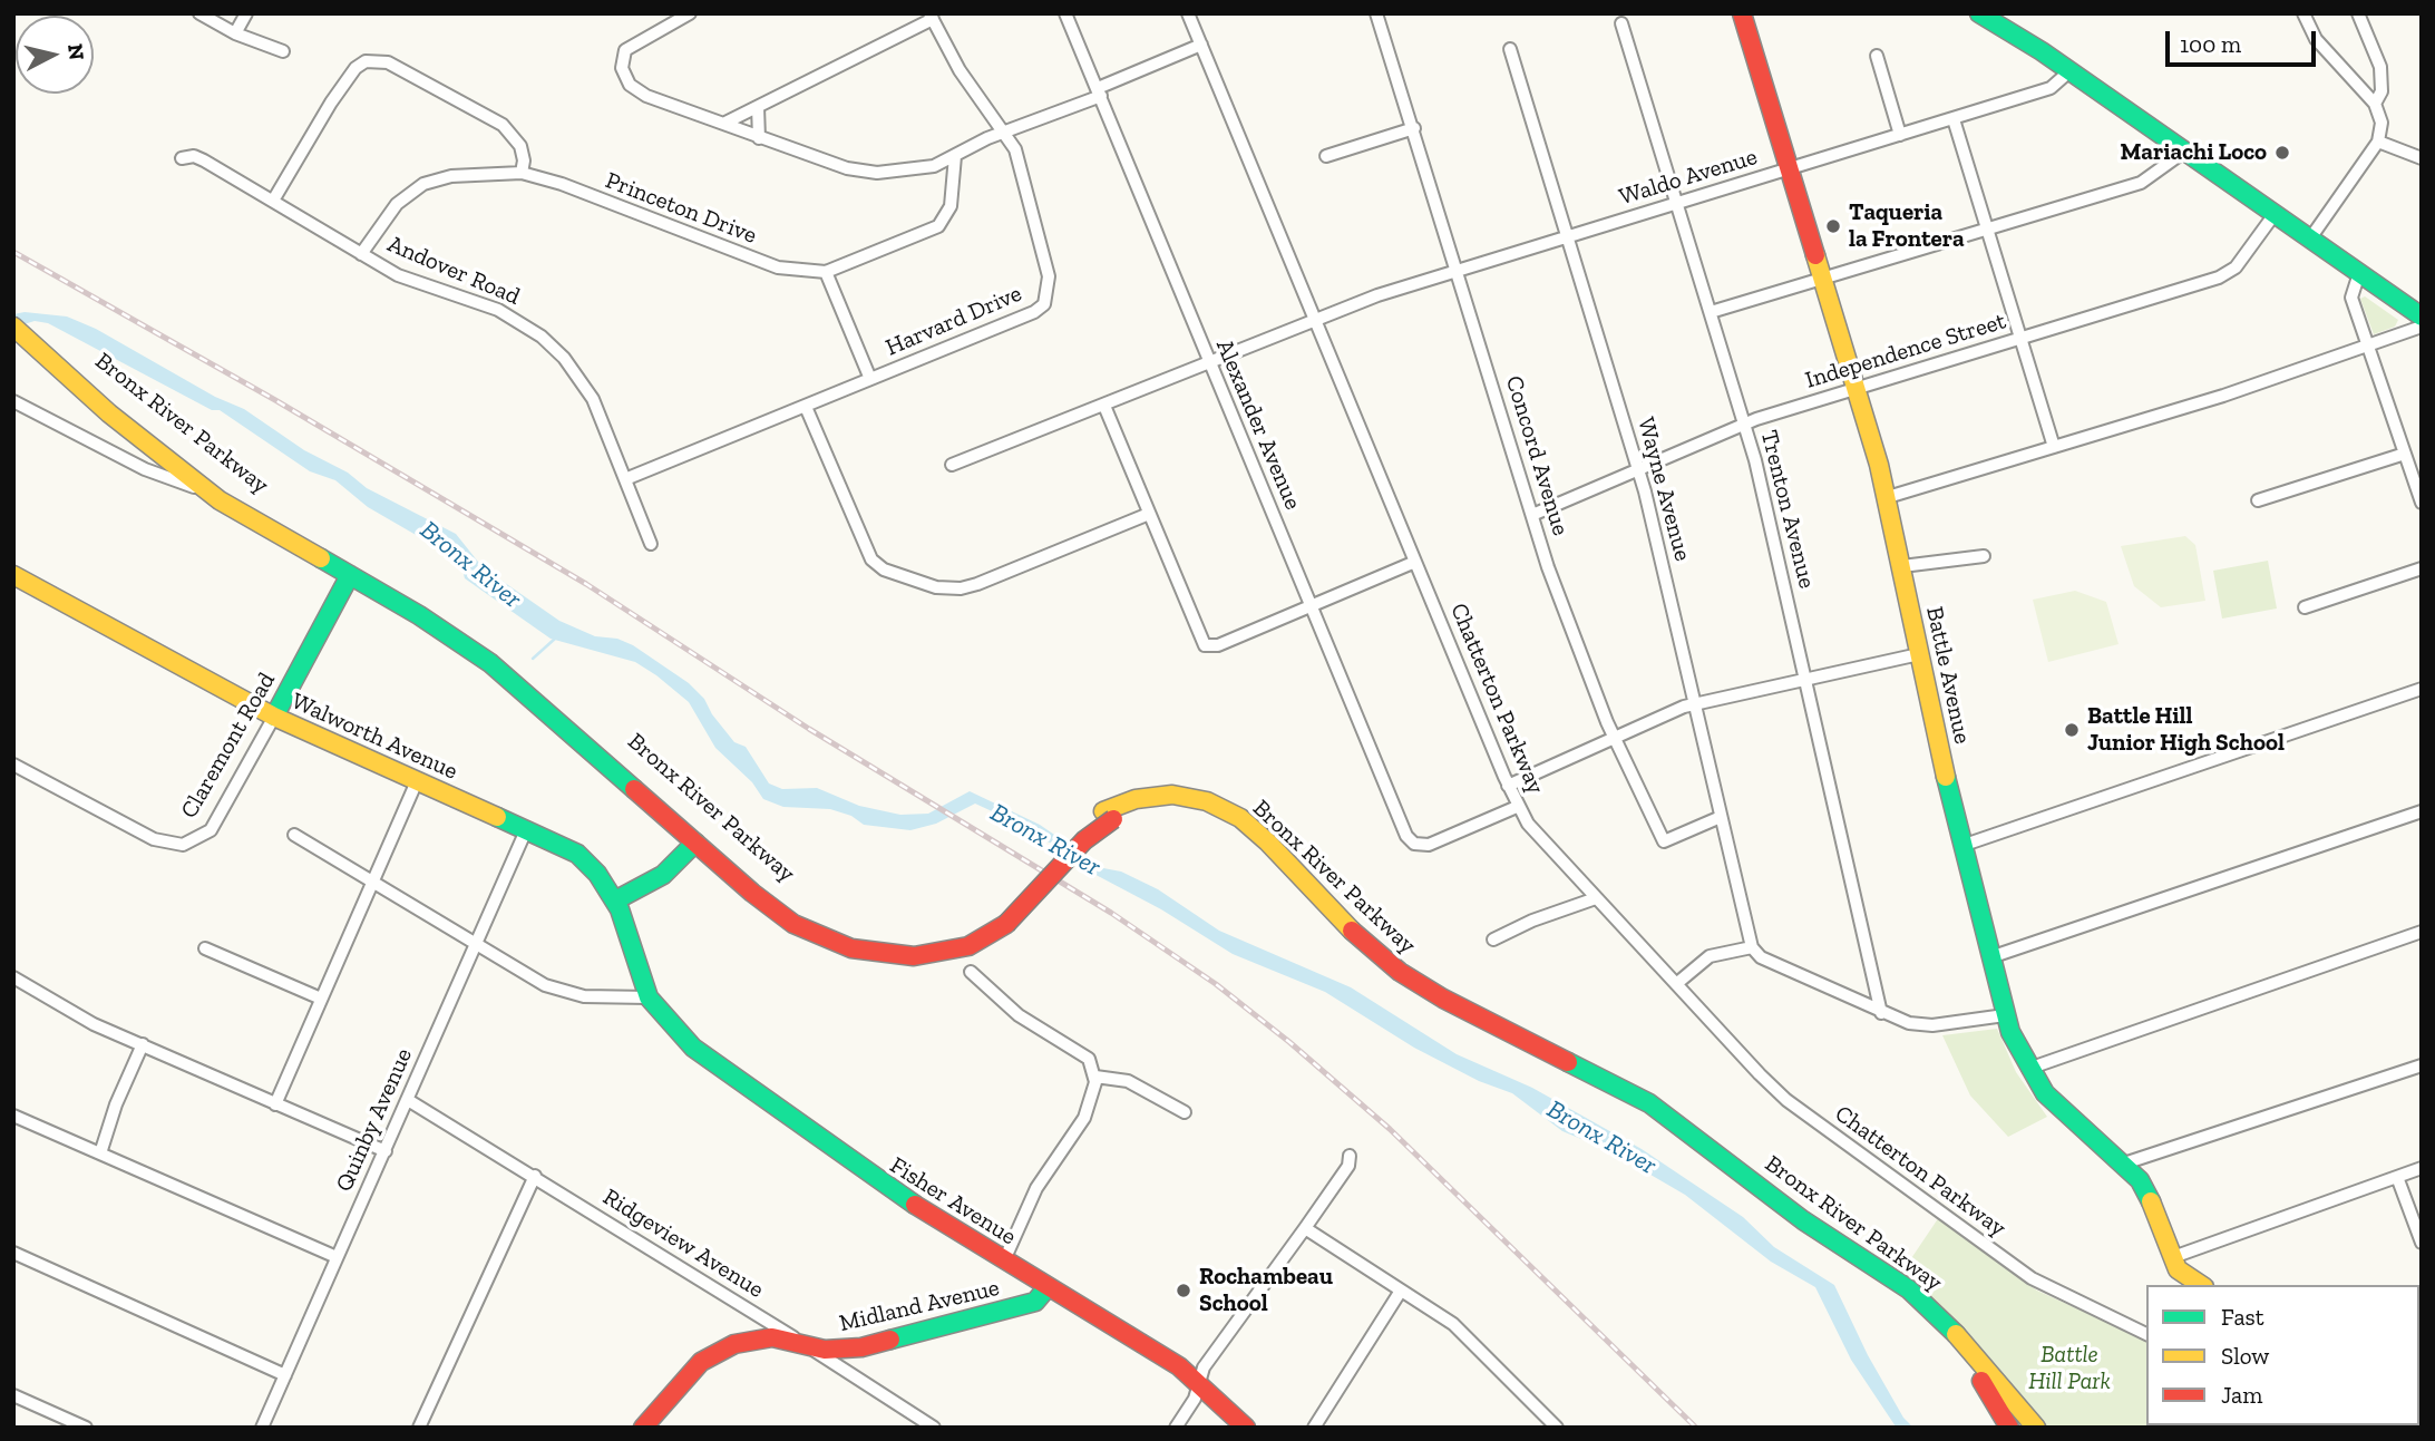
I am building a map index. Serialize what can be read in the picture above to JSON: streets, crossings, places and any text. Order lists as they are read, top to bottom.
{
  "streets": {
    "main road": [
      "Bronx River Parkway",
      "Battle Avenue",
      "Walworth Avenue",
      "Claremont Road",
      "Fisher Avenue",
      "Midland Avenue"
    ],
    "street": [
      "Waldo Avenue",
      "Princeton Drive",
      "Andover Road",
      "Harvard Drive",
      "Independence Street",
      "Alexander Avenue",
      "Concord Avenue",
      "Wayne Avenue",
      "Trenton Avenue",
      "Chatterton Parkway",
      "Quinby Avenue",
      "Ridgeview Avenue"
    ]
  },
  "crossings": [
    ["Waldo Avenue", "Alexander Avenue"],
    ["Waldo Avenue", "Concord Avenue"],
    ["Waldo Avenue", "Wayne Avenue"],
    ["Waldo Avenue", "Trenton Avenue"],
    ["Waldo Avenue", "Battle Avenue"],
    ["Waldo Avenue", "Chatterton Parkway"],
    ["Princeton Drive", "Andover Road"],
    ["Andover Road", "Harvard Drive"],
    ["Independence Street", "Concord Avenue"],
    ["Independence Street", "Wayne Avenue"],
    ["Independence Street", "Trenton Avenue"],
    ["Independence Street", "Battle Avenue"],
    ["Bronx River Parkway", "Claremont Road"],
    ["Alexander Avenue", "Chatterton Parkway"],
    ["Concord Avenue", "Wayne Avenue"],
    ["Walworth Avenue", "Claremont Road"],
    ["Walworth Avenue", "Quinby Avenue"],
    ["Walworth Avenue", "Fisher Avenue"],
    ["Quinby Avenue", "Ridgeview Avenue"],
    ["Fisher Avenue", "Midland Avenue"],
    ["Ridgeview Avenue", "Midland Avenue"]
  ],
  "water": ["Bronx River"],
  "parks": ["Battle Hill Park"],
  "places": [
    "Mariachi Loco",
    "Taqueria la Frontera",
    "Battle Hill Junior High School",
    "Rochambeau School"
  ],
  "legend": ["Fast", "Slow", "Jam"],
  "scale_bar": "100 m",
  "north": "right"
}
